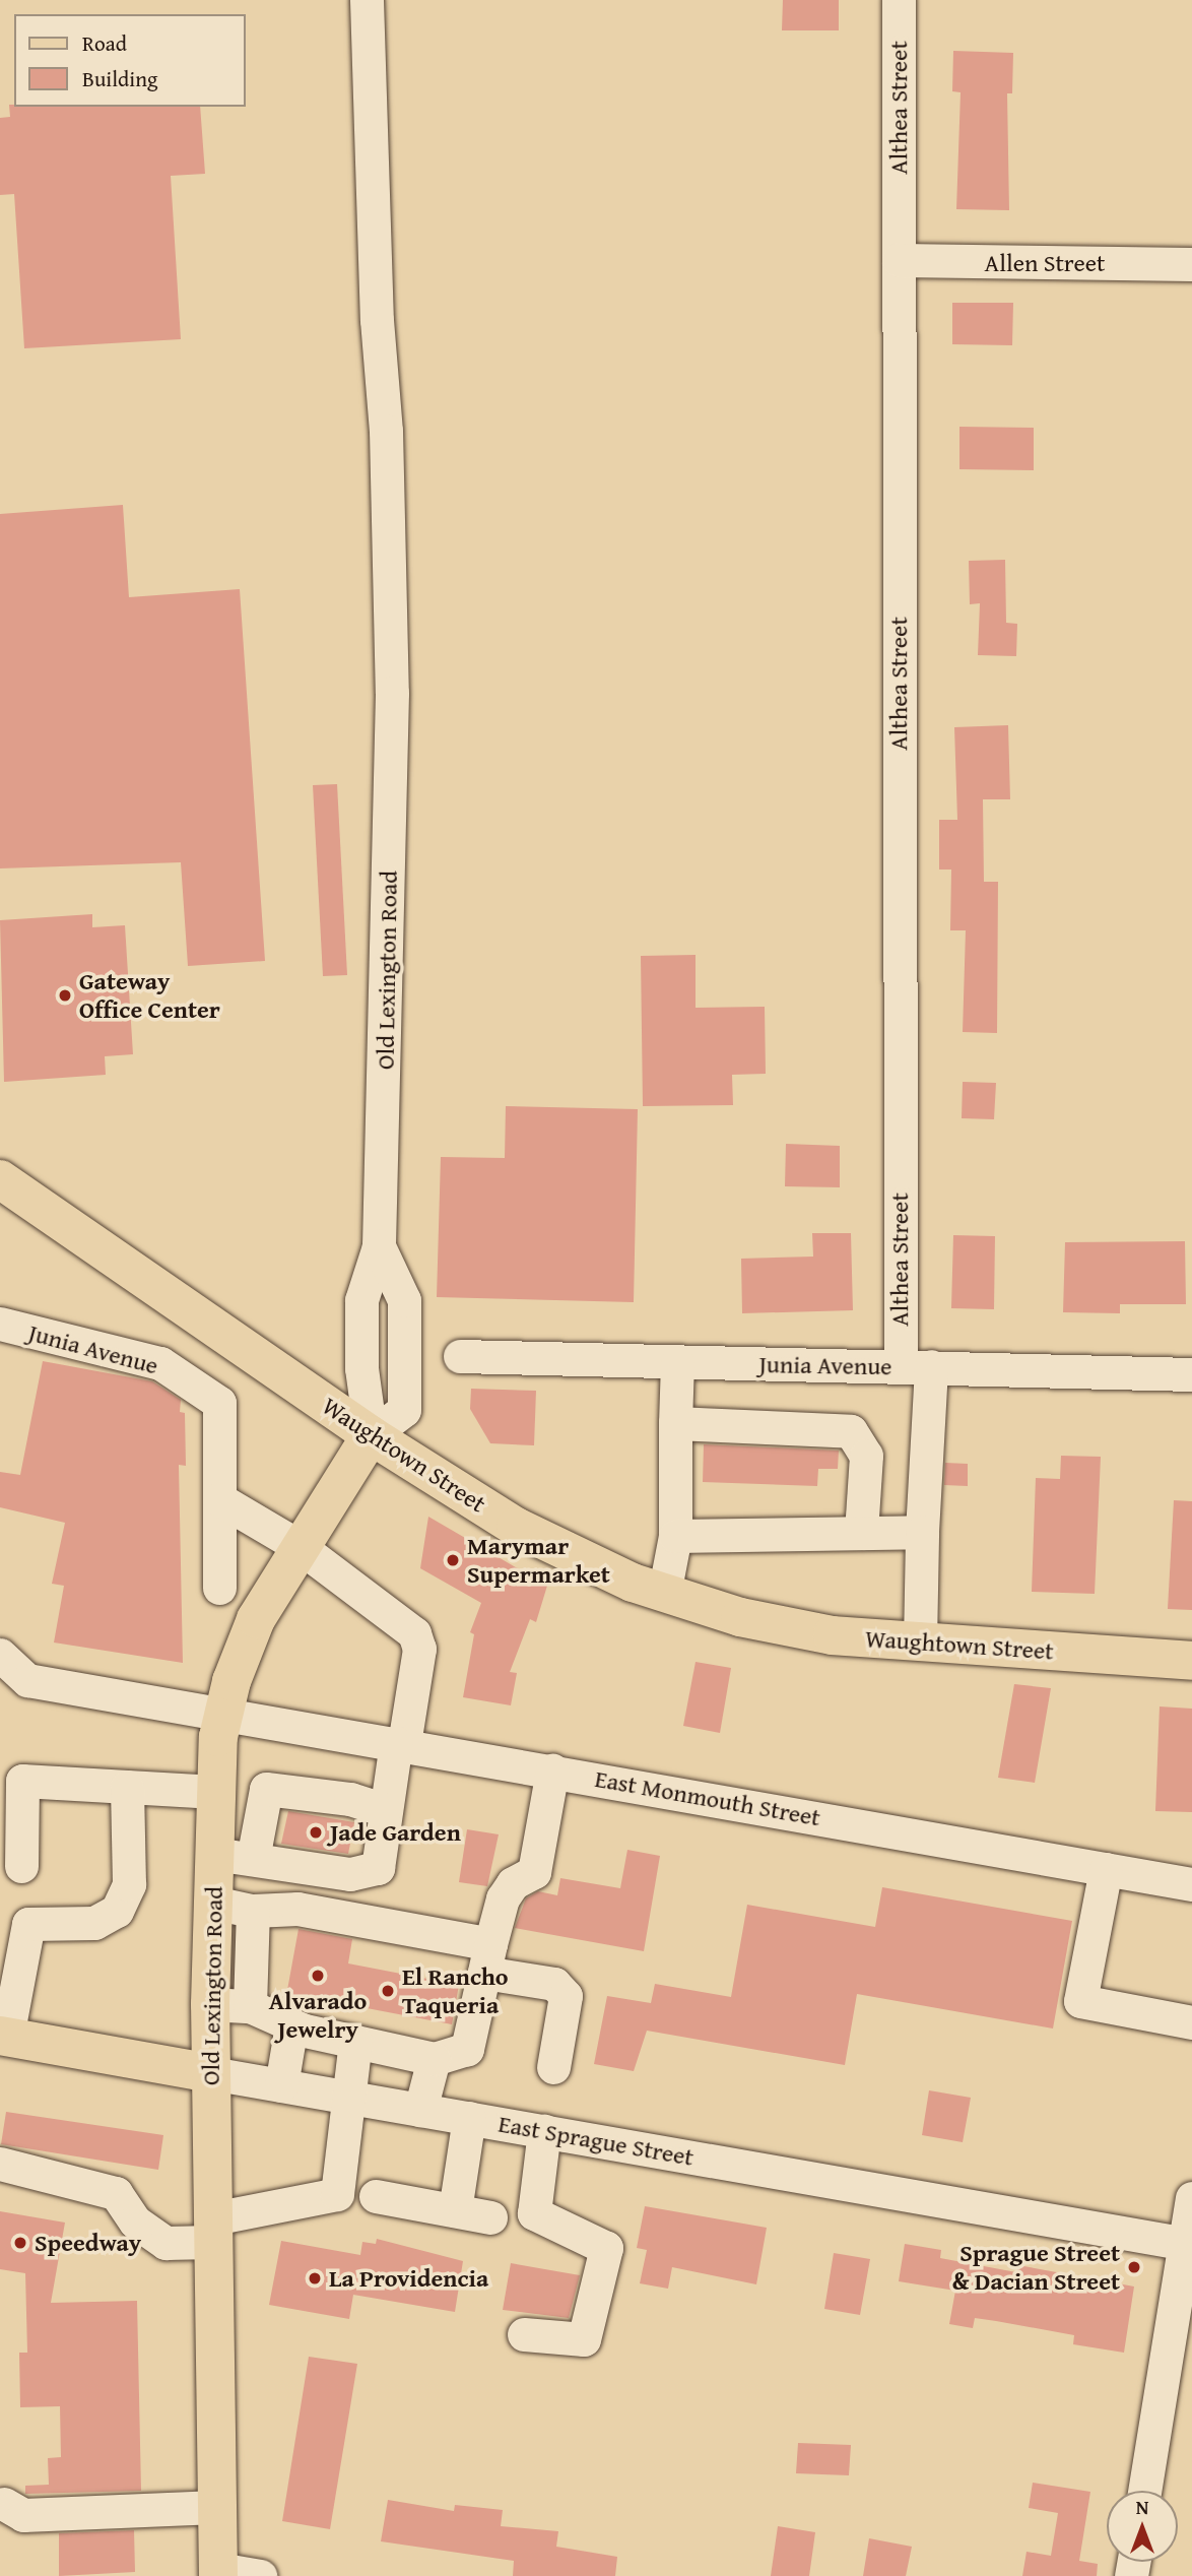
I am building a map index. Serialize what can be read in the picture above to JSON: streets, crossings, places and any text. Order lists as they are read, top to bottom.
{
  "streets": {
    "main road": ["Old Lexington Road", "Waughtown Street", "East Sprague Street"],
    "street": [
      "Althea Street",
      "Allen Street",
      "Junia Avenue",
      "East Monmouth Street"
    ]
  },
  "crossings": [
    ["Althea Street", "Allen Street"],
    ["Althea Street", "Junia Avenue"],
    ["Althea Street", "Waughtown Street"],
    ["Old Lexington Road", "Waughtown Street"],
    ["Old Lexington Road", "East Monmouth Street"],
    ["Old Lexington Road", "East Sprague Street"]
  ],
  "places": [
    "Gateway Office Center",
    "Marymar Supermarket",
    "Jade Garden",
    "Alvarado Jewelry",
    "El Rancho Taqueria",
    "Speedway",
    "Sprague Street & Dacian Street",
    "La Providencia"
  ],
  "legend": ["Road", "Building"],
  "north": "top"
}
